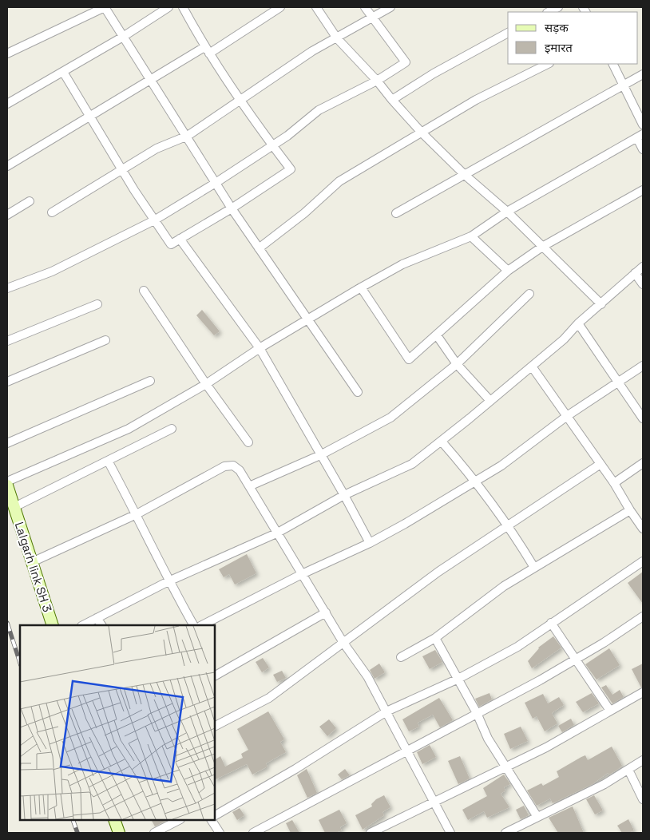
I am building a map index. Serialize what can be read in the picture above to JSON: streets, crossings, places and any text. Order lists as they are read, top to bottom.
{
  "streets": {
    "street": ["Lalgarh link SH 3"]
  },
  "legend": ["सड़क", "इमारत"]
}
